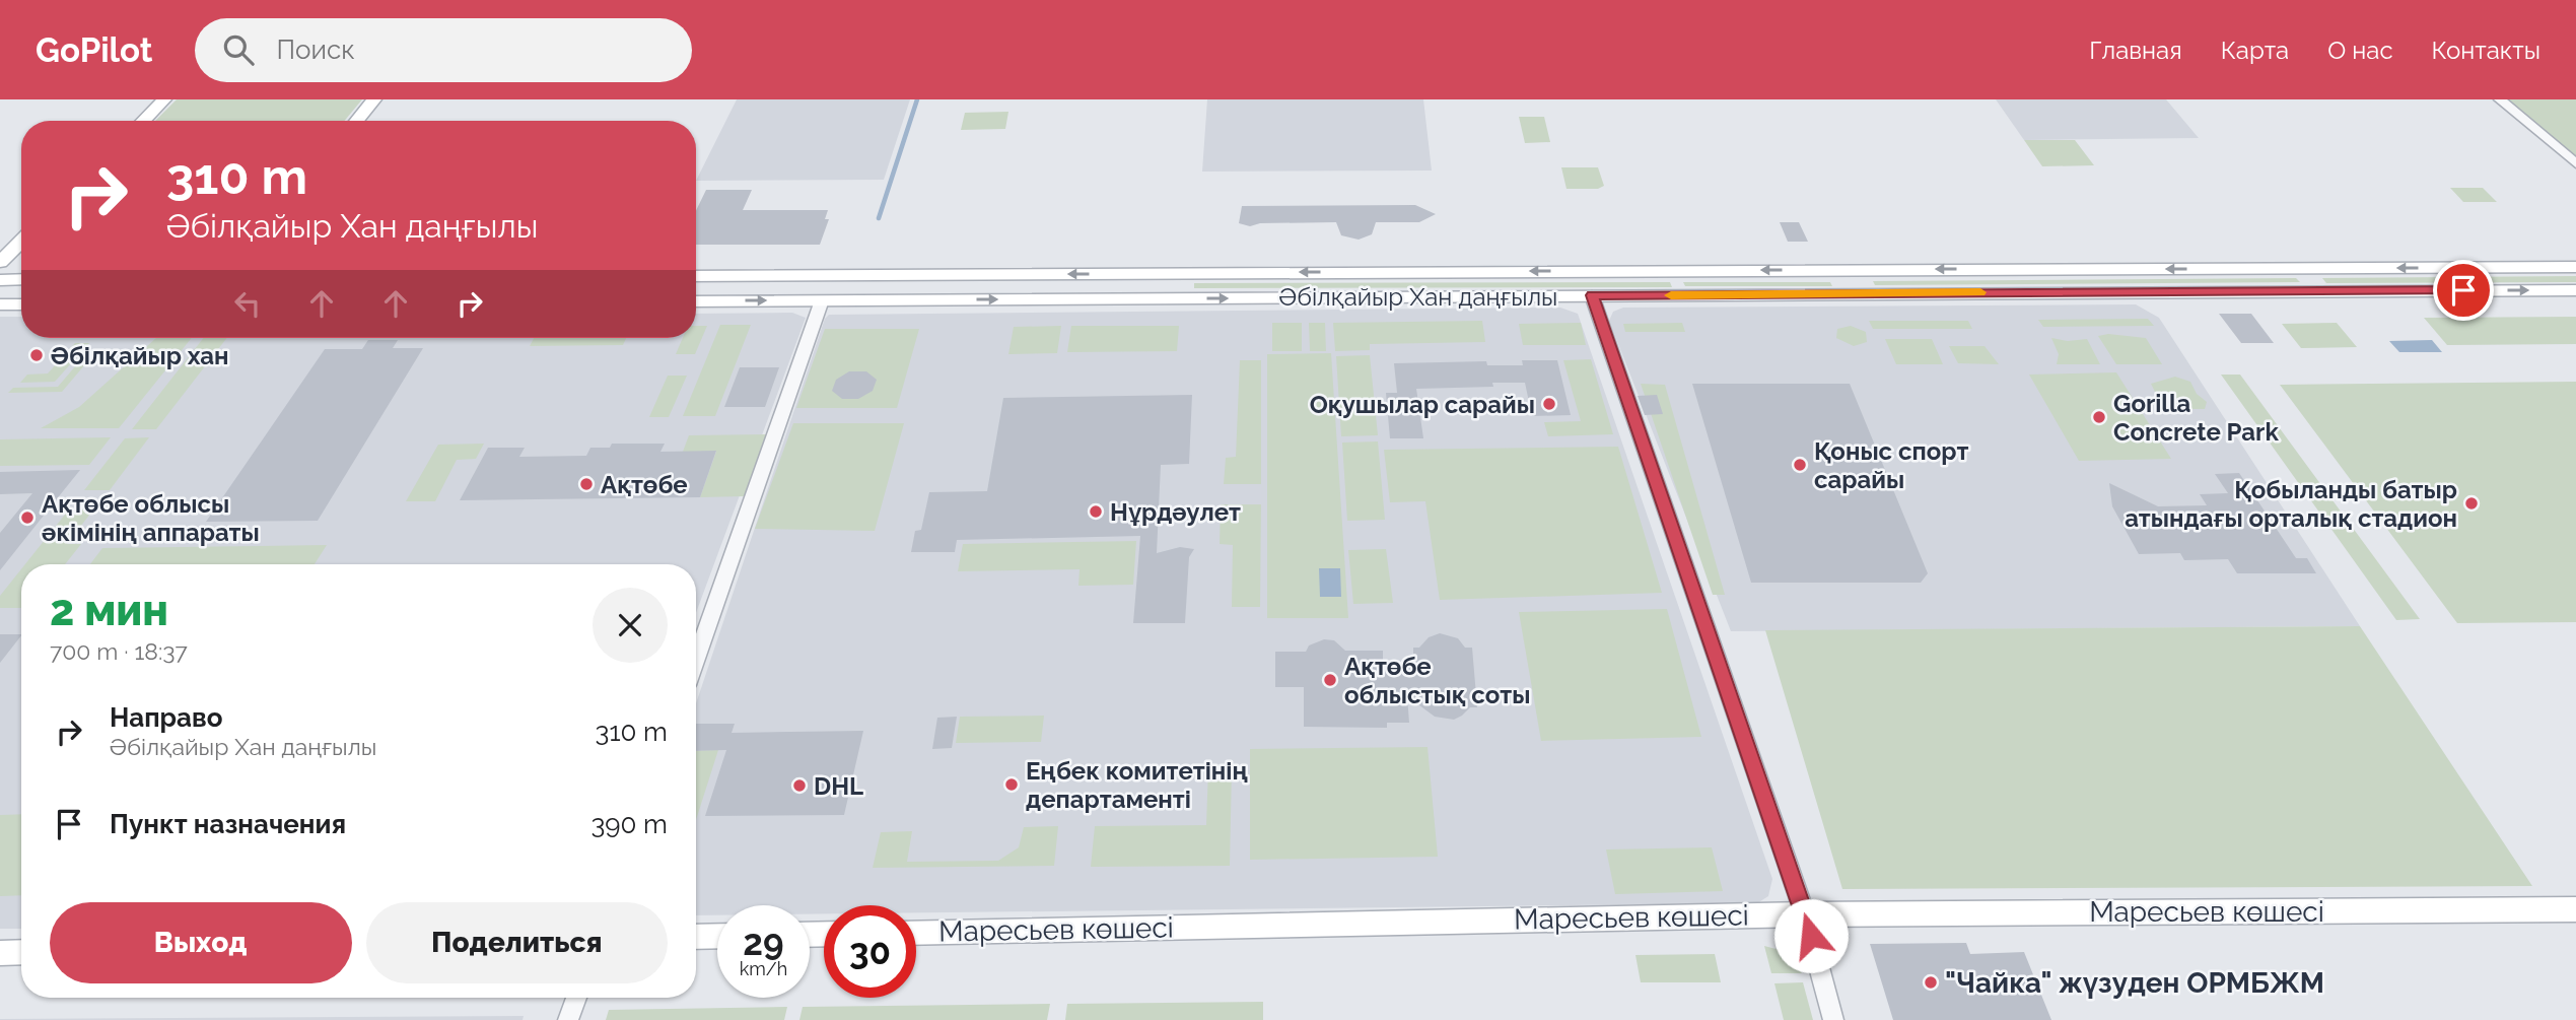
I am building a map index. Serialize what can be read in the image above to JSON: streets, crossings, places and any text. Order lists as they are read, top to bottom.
{
  "streets": {
    "main road": ["Әбілқайыр Хан даңғылы", "Маресьев көшесі"]
  },
  "places": [
    "Әбілқайыр хан",
    "Оқушылар сарайы",
    "Gorilla Concrete Park",
    "Қоныс спорт сарайы",
    "Ақтөбе",
    "Қобыланды батыр атындағы орталық стадион",
    "Нұрдәулет",
    "Ақтөбе облысы әкімінің аппараты",
    "Ақтөбе облыстық соты",
    "Еңбек комитетінің департаменті",
    "DHL",
    "\"Чайка\" жүзуден ОРМБЖМ"
  ],
  "page": {
    "header": "GoPilot",
    "search": "Поиск",
    "nav": [
      "Главная",
      "Карта",
      "О нас",
      "Контакты"
    ],
    "turn": ["310 m", "Әбілқайыр Хан даңғылы"],
    "heading": ["2 мин", "700 m · 18:37"],
    "list": [
      {
        "name": "Направо",
        "note": "Әбілқайыр Хан даңғылы",
        "value": "310 m"
      },
      {
        "name": "Пункт назначения",
        "value": "390 m"
      }
    ],
    "buttons": ["Выход", "Поделиться"],
    "speed": "29 km/h",
    "limit": "30"
  }
}
